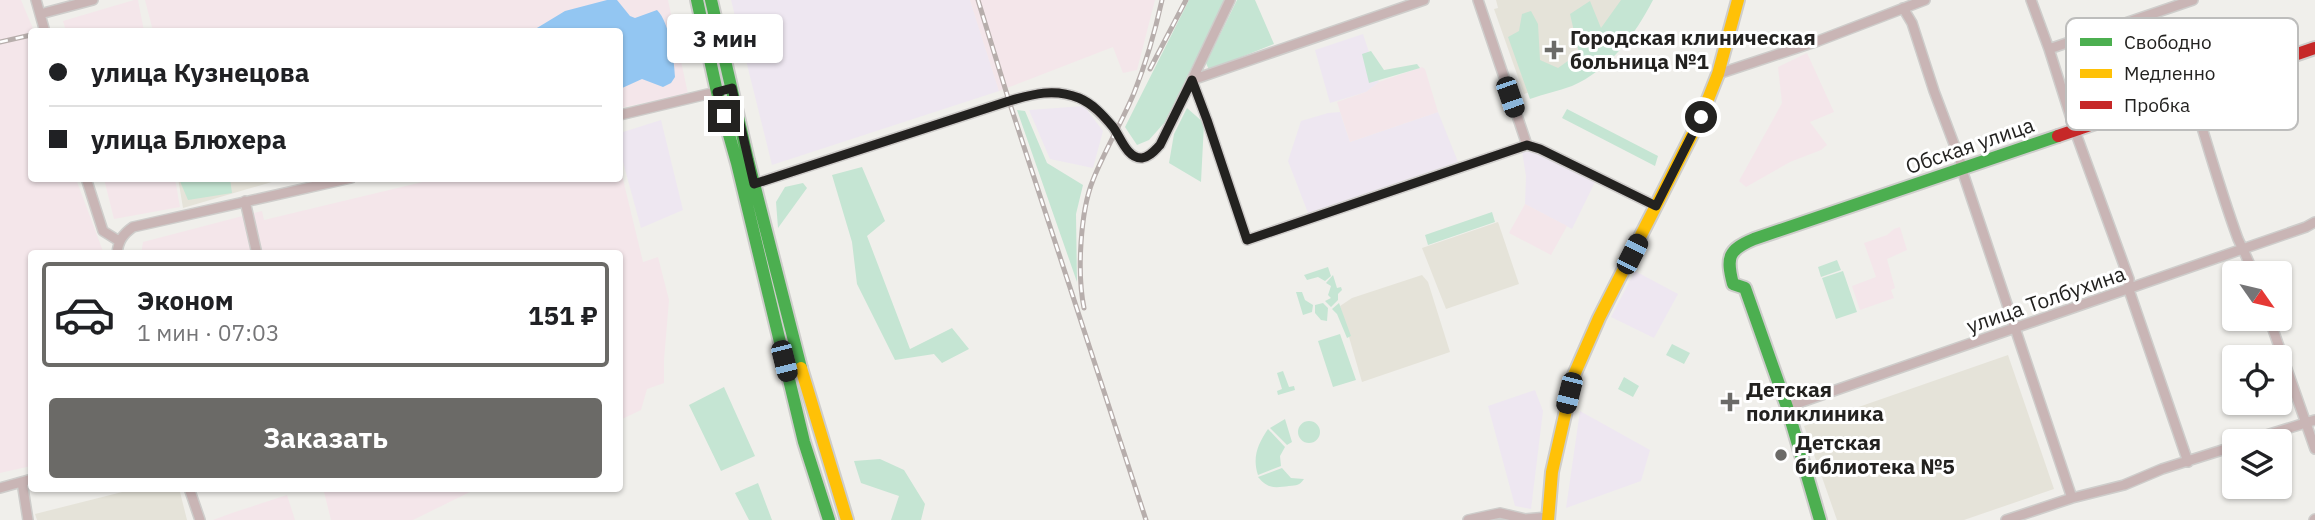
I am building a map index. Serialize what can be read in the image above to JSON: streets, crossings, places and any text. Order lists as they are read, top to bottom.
{
  "streets": {
    "street": ["Обская улица", "улица Толбухина"]
  },
  "crossings": [
    ["Обская улица", "улица Толбухина"]
  ],
  "places": {
    "health": ["Городская клиническая больница №1", "Детская поликлиника"],
    "other": ["Детская библиотека №5"]
  },
  "legend": ["Свободно", "Медленно", "Пробка"],
  "north": "bottom right",
  "page": {
    "bubble": "3 мин",
    "banner": ["улица Кузнецова", "улица Блюхера"],
    "list": [
      {
        "name": "Эконом",
        "note": "1 мин · 07:03",
        "value": "151 ₽"
      }
    ],
    "buttons": "Заказать"
  }
}
